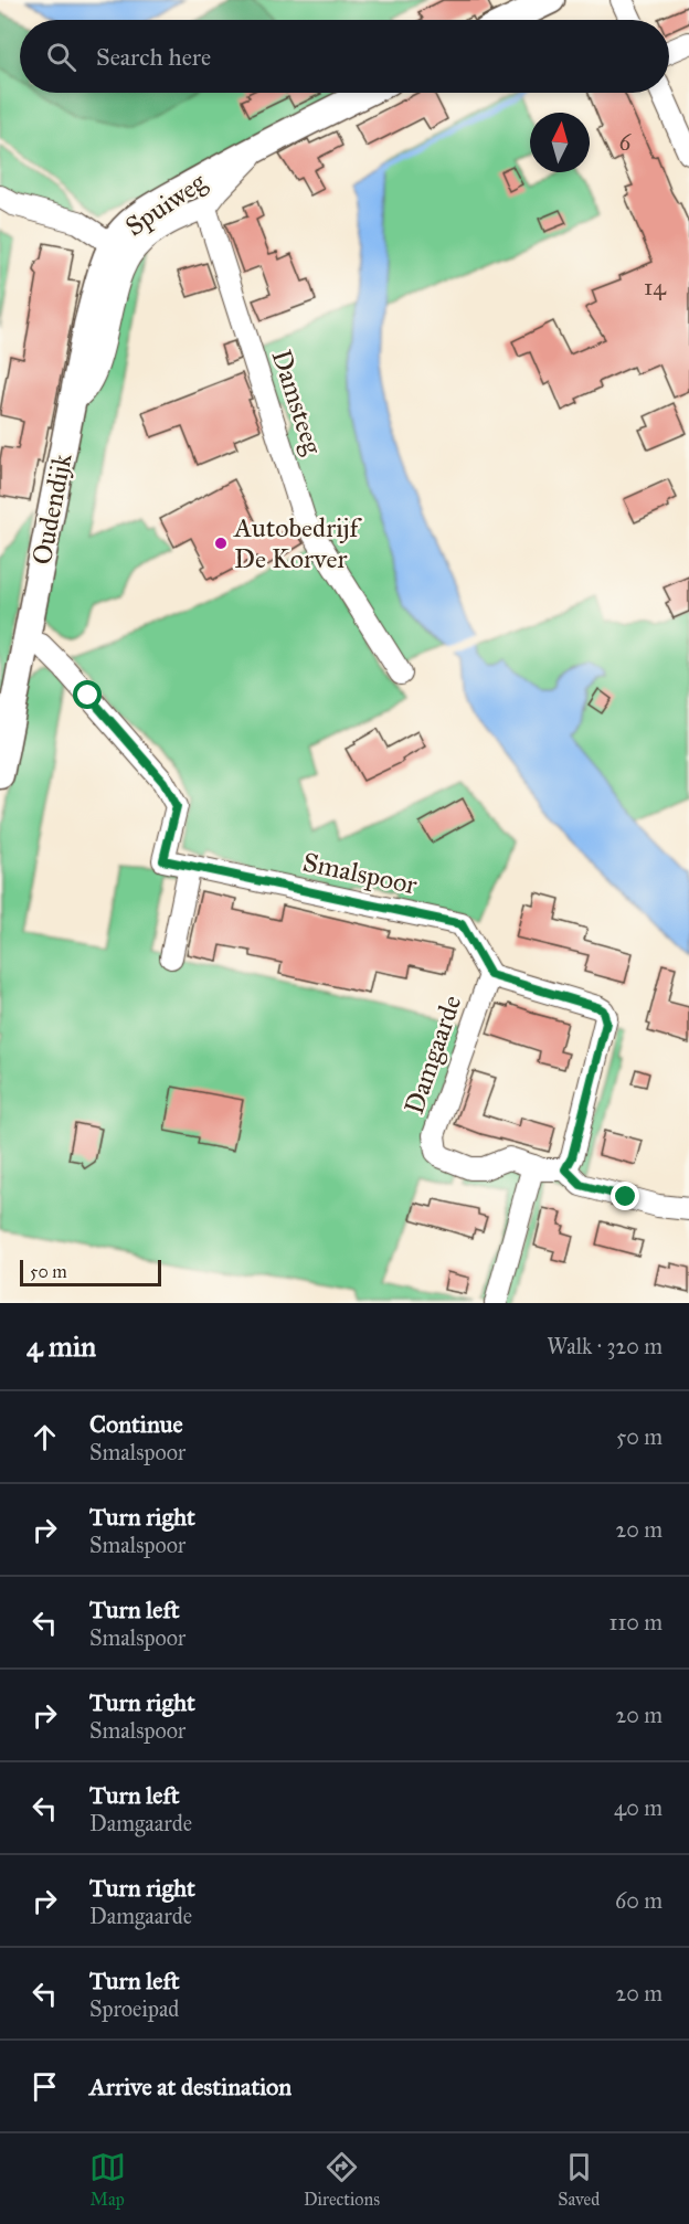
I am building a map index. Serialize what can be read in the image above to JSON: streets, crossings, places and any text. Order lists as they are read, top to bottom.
{
  "streets": {
    "street": [
      "Spuiweg",
      "Damsteeg",
      "Oudendijk",
      "Smalspoor",
      "Damgaarde"
    ]
  },
  "crossings": [
    ["Spuiweg", "Oudendijk"],
    ["Oudendijk", "Smalspoor"],
    ["Smalspoor", "Damgaarde"]
  ],
  "places": ["Autobedrijf De Korver"],
  "house_numbers": ["6", "14"],
  "scale_bar": "50 m",
  "north": "top",
  "page": {
    "search": "Search here",
    "scale": "50 m",
    "heading": ["4 min", "Walk · 320 m"],
    "list": [
      ["Continue", "Smalspoor", "50 m"],
      ["Turn right", "Smalspoor", "20 m"],
      ["Turn left", "Smalspoor", "110 m"],
      ["Turn right", "Smalspoor", "20 m"],
      ["Turn left", "Damgaarde", "40 m"],
      ["Turn right", "Damgaarde", "60 m"],
      ["Turn left", "Sproeipad", "20 m"],
      "Arrive at destination"
    ],
    "nav": ["Map", "Directions", "Saved"]
  }
}
